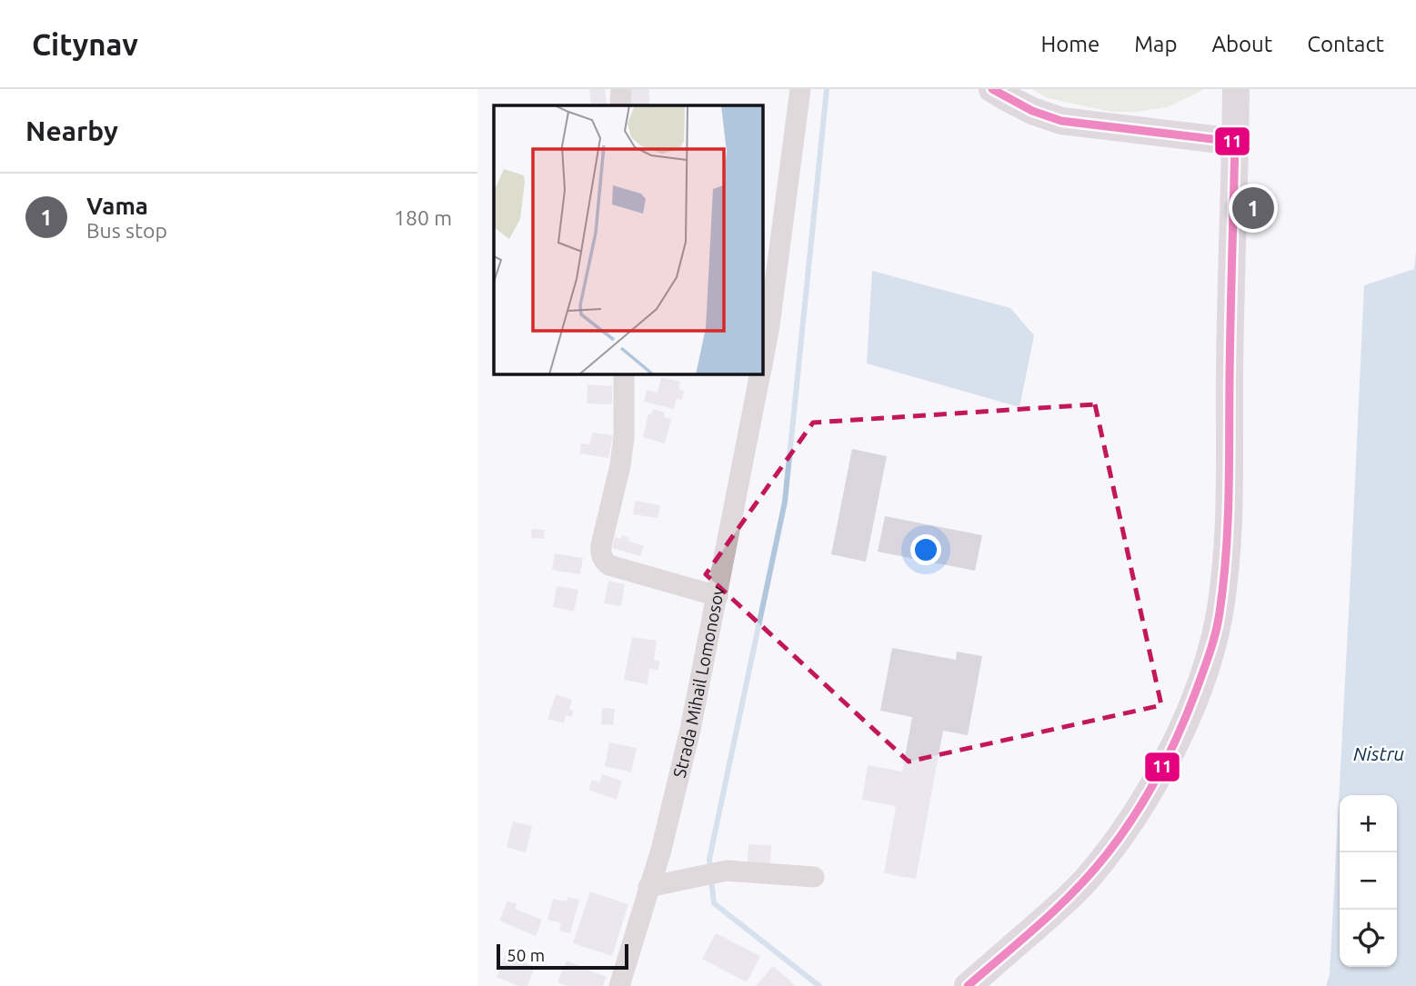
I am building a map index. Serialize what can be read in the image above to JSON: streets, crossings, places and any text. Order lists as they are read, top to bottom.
{
  "streets": {
    "street": ["Strada Mihail Lomonosov"]
  },
  "water": ["Nistru"],
  "lines": ["transit line 11"],
  "scale_bar": "50 m",
  "page": {
    "header": "Citynav",
    "nav": [
      "Home",
      "Map",
      "About",
      "Contact"
    ],
    "heading": "Nearby",
    "list": [
      {
        "mark": "1",
        "name": "Vama",
        "note": "Bus stop",
        "value": "180 m"
      }
    ],
    "pins": "1",
    "map_buttons": ["+", "−"],
    "scale": "50 m"
  }
}
